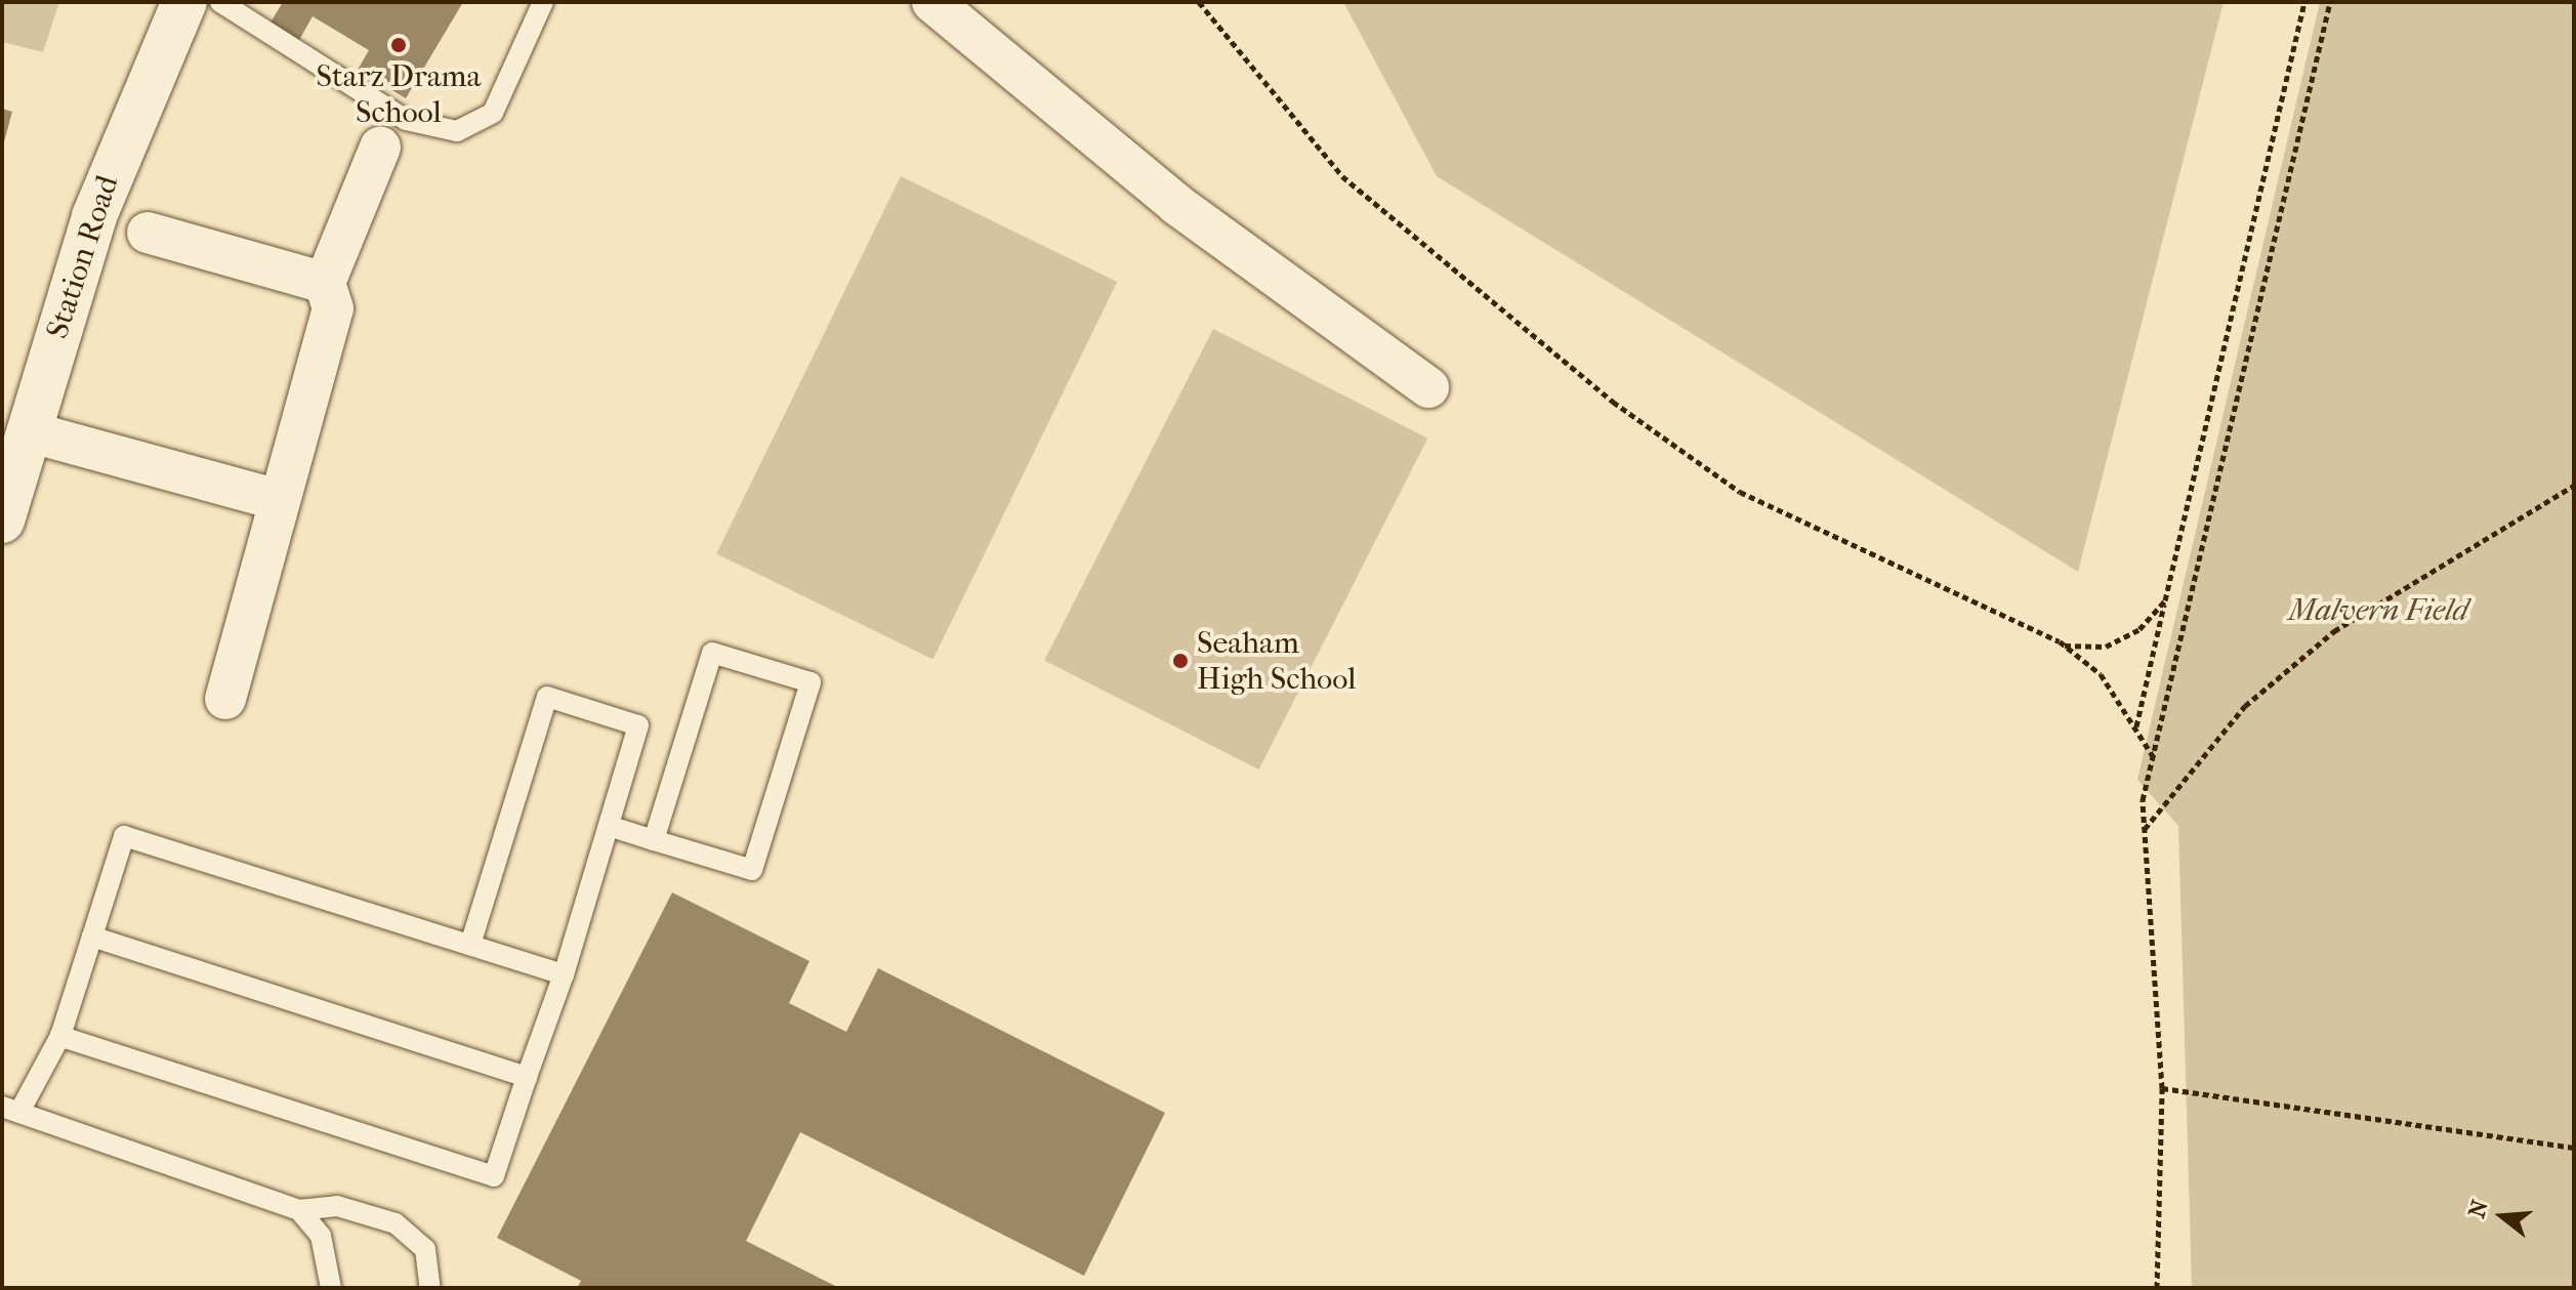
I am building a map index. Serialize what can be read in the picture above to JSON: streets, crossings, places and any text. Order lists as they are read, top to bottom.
{
  "streets": {
    "main road": ["Station Road"]
  },
  "parks": ["Malvern Field"],
  "places": ["Starz Drama School", "Seaham High School"],
  "north": "left"
}
